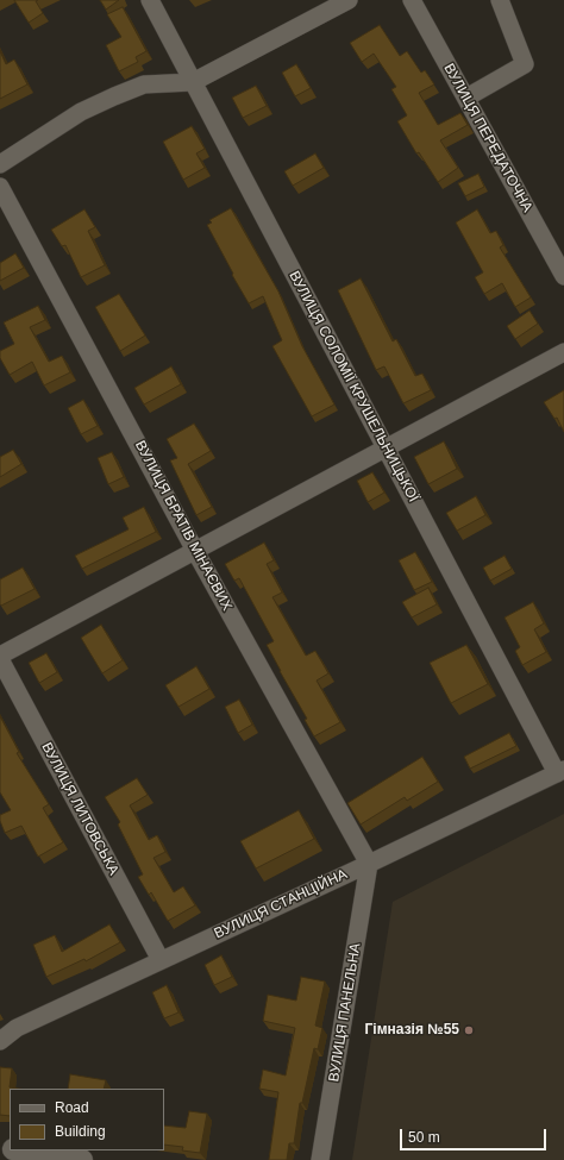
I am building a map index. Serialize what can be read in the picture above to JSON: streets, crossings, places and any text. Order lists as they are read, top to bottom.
{
  "streets": {
    "street": [
      "ВУЛИЦЯ ПЕРЕДАТОЧНА",
      "ВУЛИЦЯ СОЛОМІЇ КРУШЕЛЬНИЦЬКОЇ",
      "ВУЛИЦЯ БРАТІВ МІНАЄВИХ",
      "ВУЛИЦЯ ЛИТОВСЬКА",
      "ВУЛИЦЯ СТАНЦІЙНА",
      "ВУЛИЦЯ ПАНЕЛЬНА"
    ]
  },
  "crossings": [
    ["ВУЛИЦЯ СОЛОМІЇ КРУШЕЛЬНИЦЬКОЇ", "ВУЛИЦЯ СТАНЦІЙНА"],
    ["ВУЛИЦЯ БРАТІВ МІНАЄВИХ", "ВУЛИЦЯ СТАНЦІЙНА"],
    ["ВУЛИЦЯ БРАТІВ МІНАЄВИХ", "ВУЛИЦЯ ПАНЕЛЬНА"],
    ["ВУЛИЦЯ ЛИТОВСЬКА", "ВУЛИЦЯ СТАНЦІЙНА"],
    ["ВУЛИЦЯ СТАНЦІЙНА", "ВУЛИЦЯ ПАНЕЛЬНА"]
  ],
  "places": ["Гімназія №55"],
  "legend": ["Road", "Building"],
  "scale_bar": "50 m"
}
